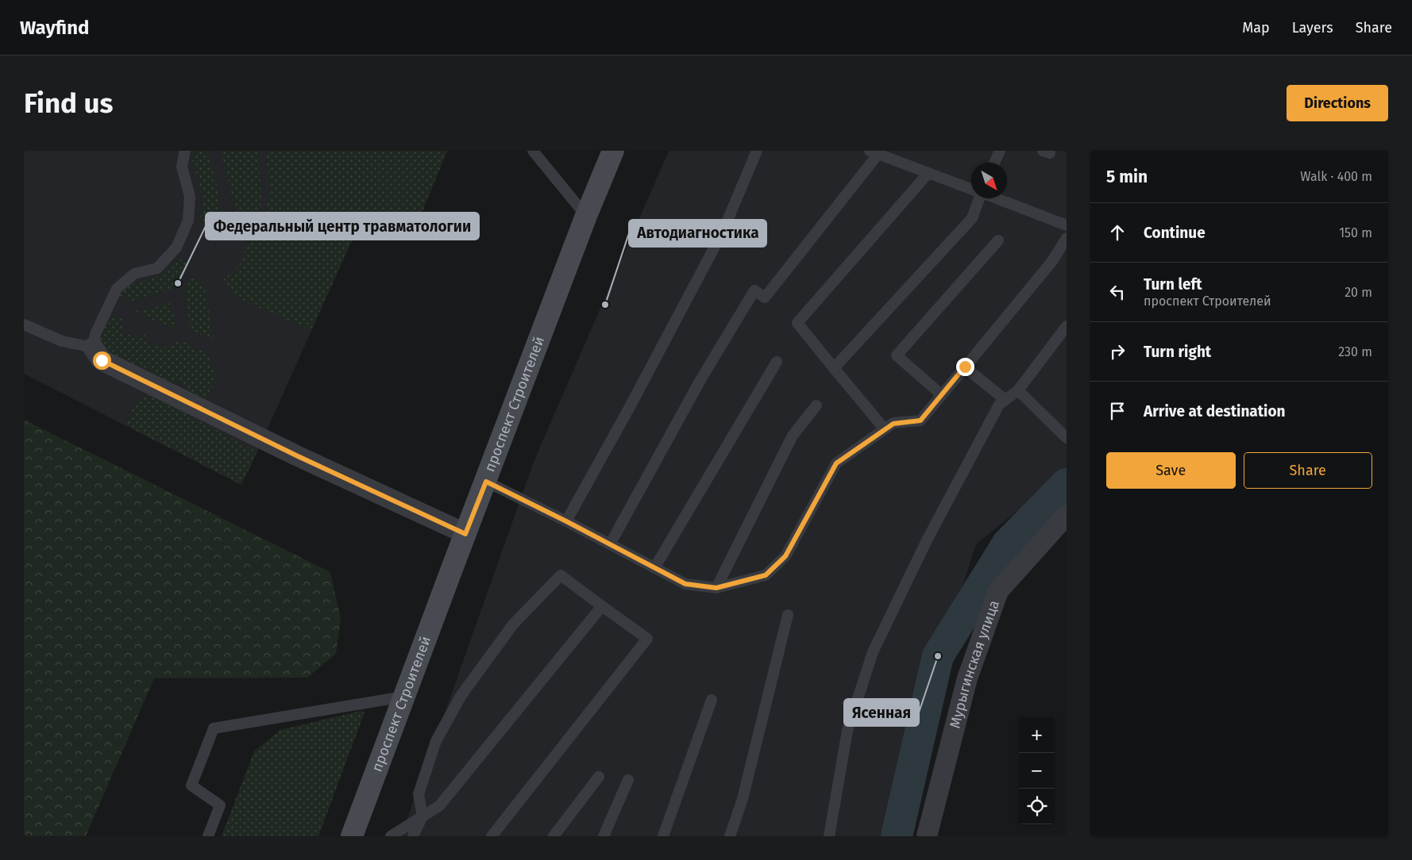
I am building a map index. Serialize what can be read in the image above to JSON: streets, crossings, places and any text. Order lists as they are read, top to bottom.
{
  "streets": {
    "main road": ["проспект Строителей"],
    "street": ["Мурыгинская улица"]
  },
  "places": ["Федеральный центр травматологии", "Автодиагностика", "Ясенная"],
  "north": "bottom right",
  "page": {
    "header": "Wayfind",
    "nav": ["Map", "Layers", "Share"],
    "buttons": [
      "Directions",
      ["Save", "Share"]
    ],
    "title": "Find us",
    "heading": ["5 min", "Walk · 400 m"],
    "list": [
      ["Continue", "150 m"],
      ["Turn left", "проспект Строителей", "20 m"],
      ["Turn right", "230 m"],
      "Arrive at destination"
    ],
    "map_buttons": ["+", "−"]
  }
}
